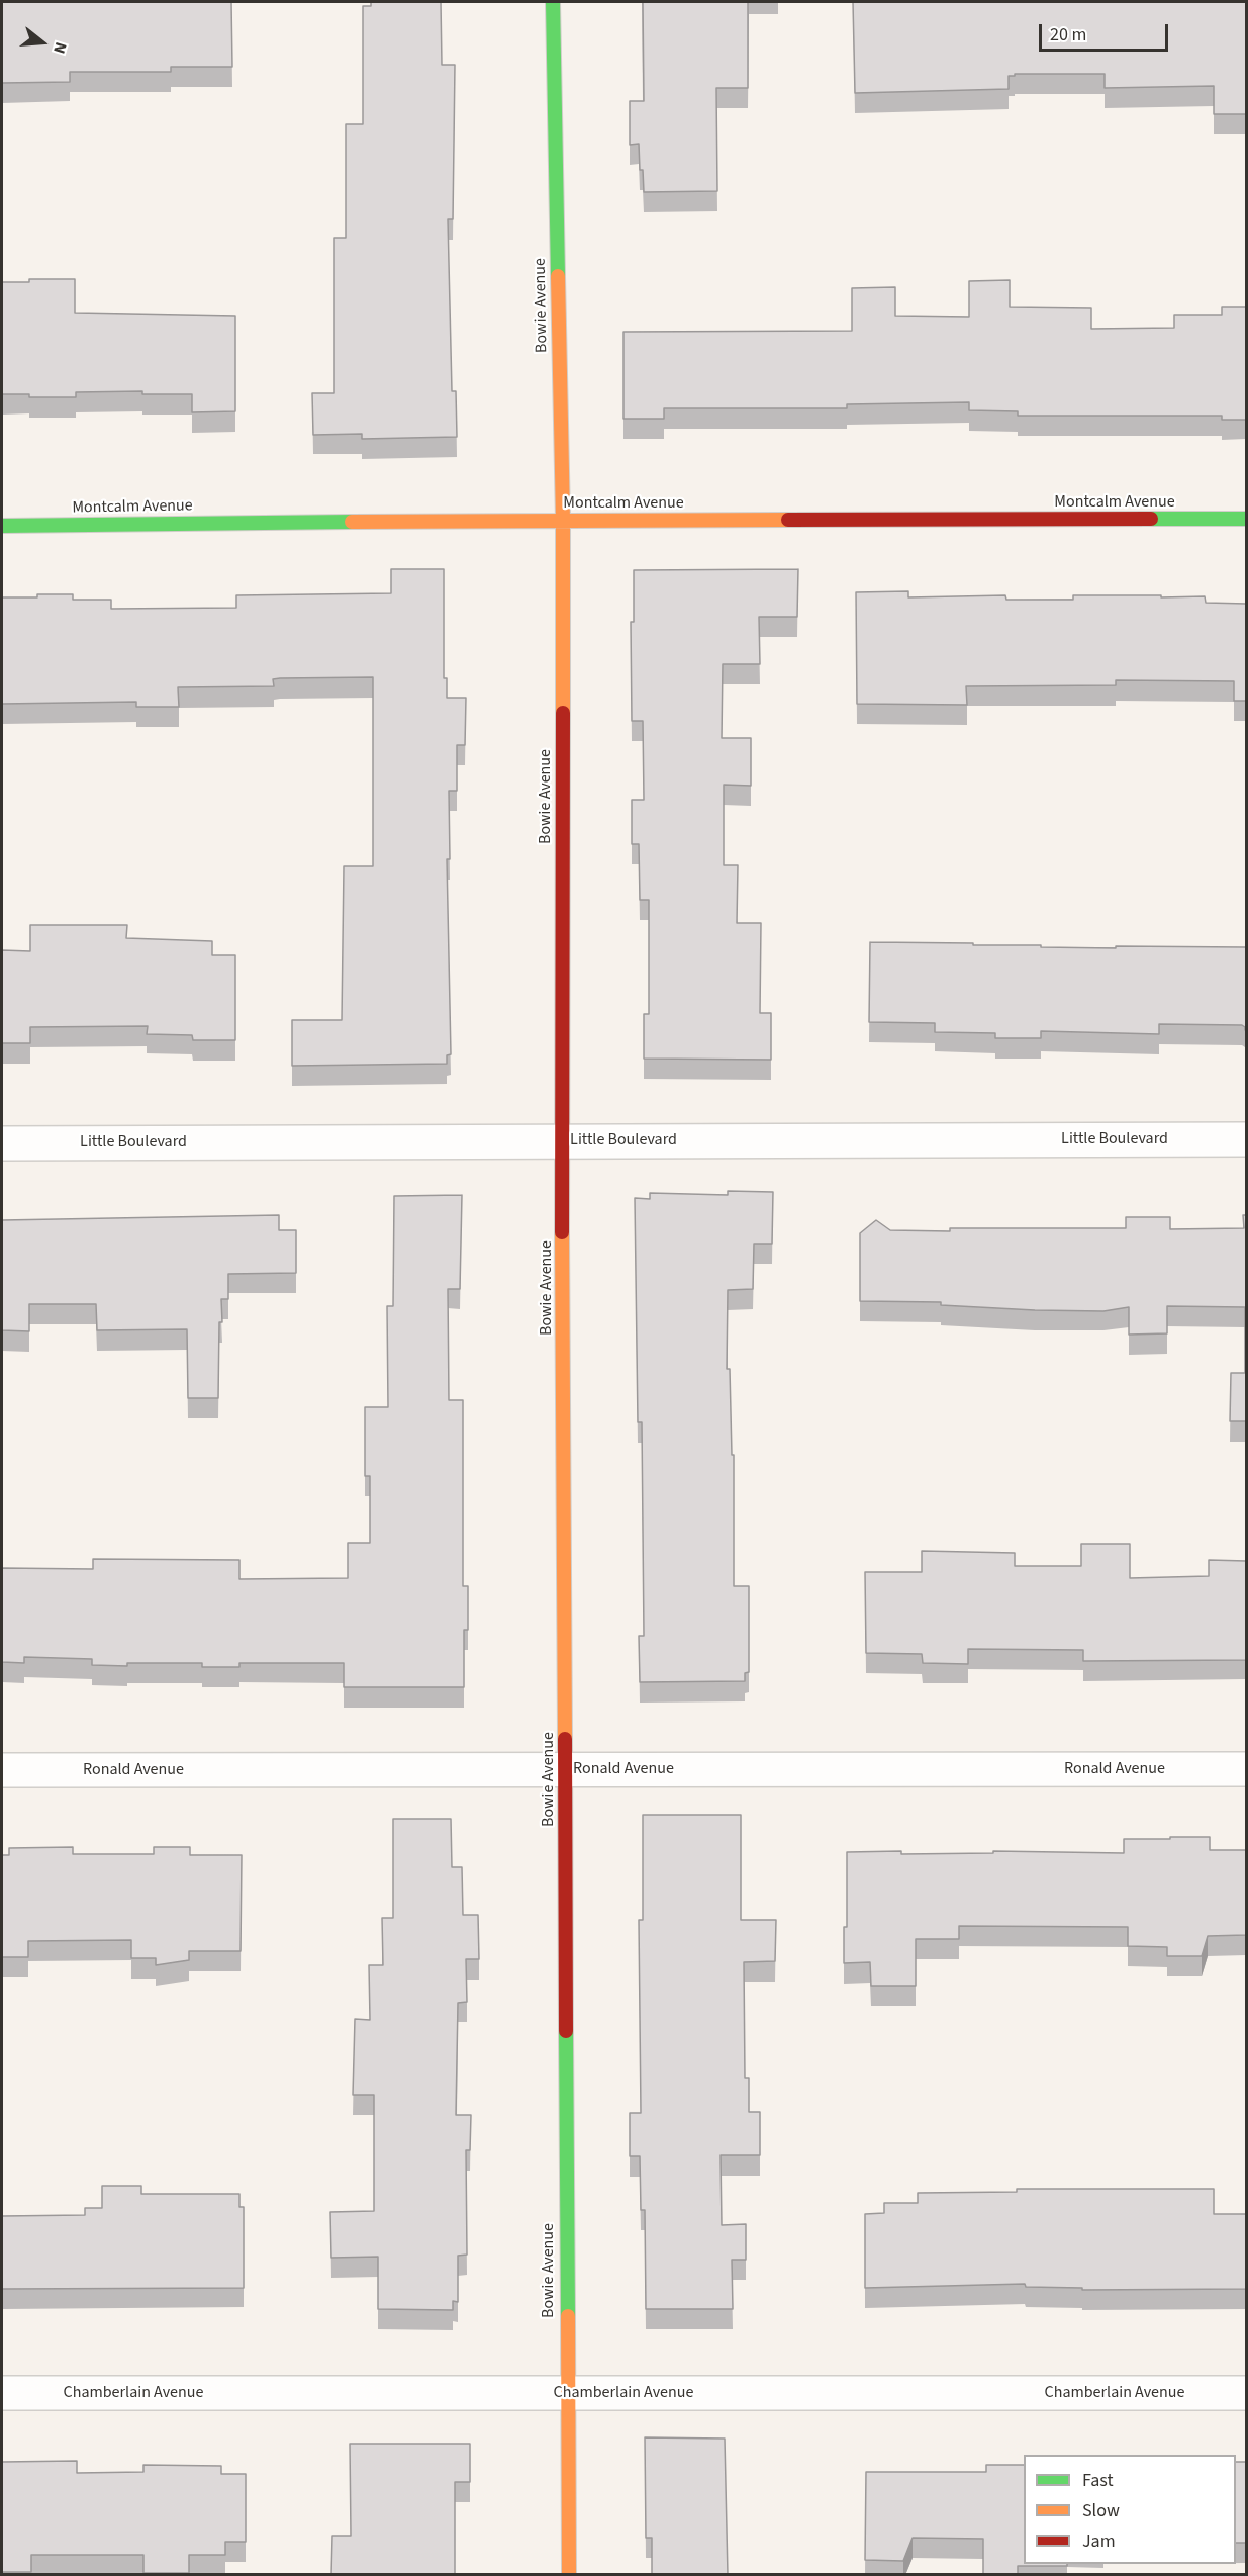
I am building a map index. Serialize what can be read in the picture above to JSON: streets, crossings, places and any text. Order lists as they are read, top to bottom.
{
  "streets": {
    "street": [
      "Bowie Avenue",
      "Montcalm Avenue",
      "Little Boulevard",
      "Ronald Avenue",
      "Chamberlain Avenue"
    ]
  },
  "crossings": [
    ["Bowie Avenue", "Montcalm Avenue"],
    ["Bowie Avenue", "Little Boulevard"],
    ["Bowie Avenue", "Ronald Avenue"],
    ["Bowie Avenue", "Chamberlain Avenue"]
  ],
  "legend": ["Fast", "Slow", "Jam"],
  "scale_bar": "20 m",
  "north": "right"
}
